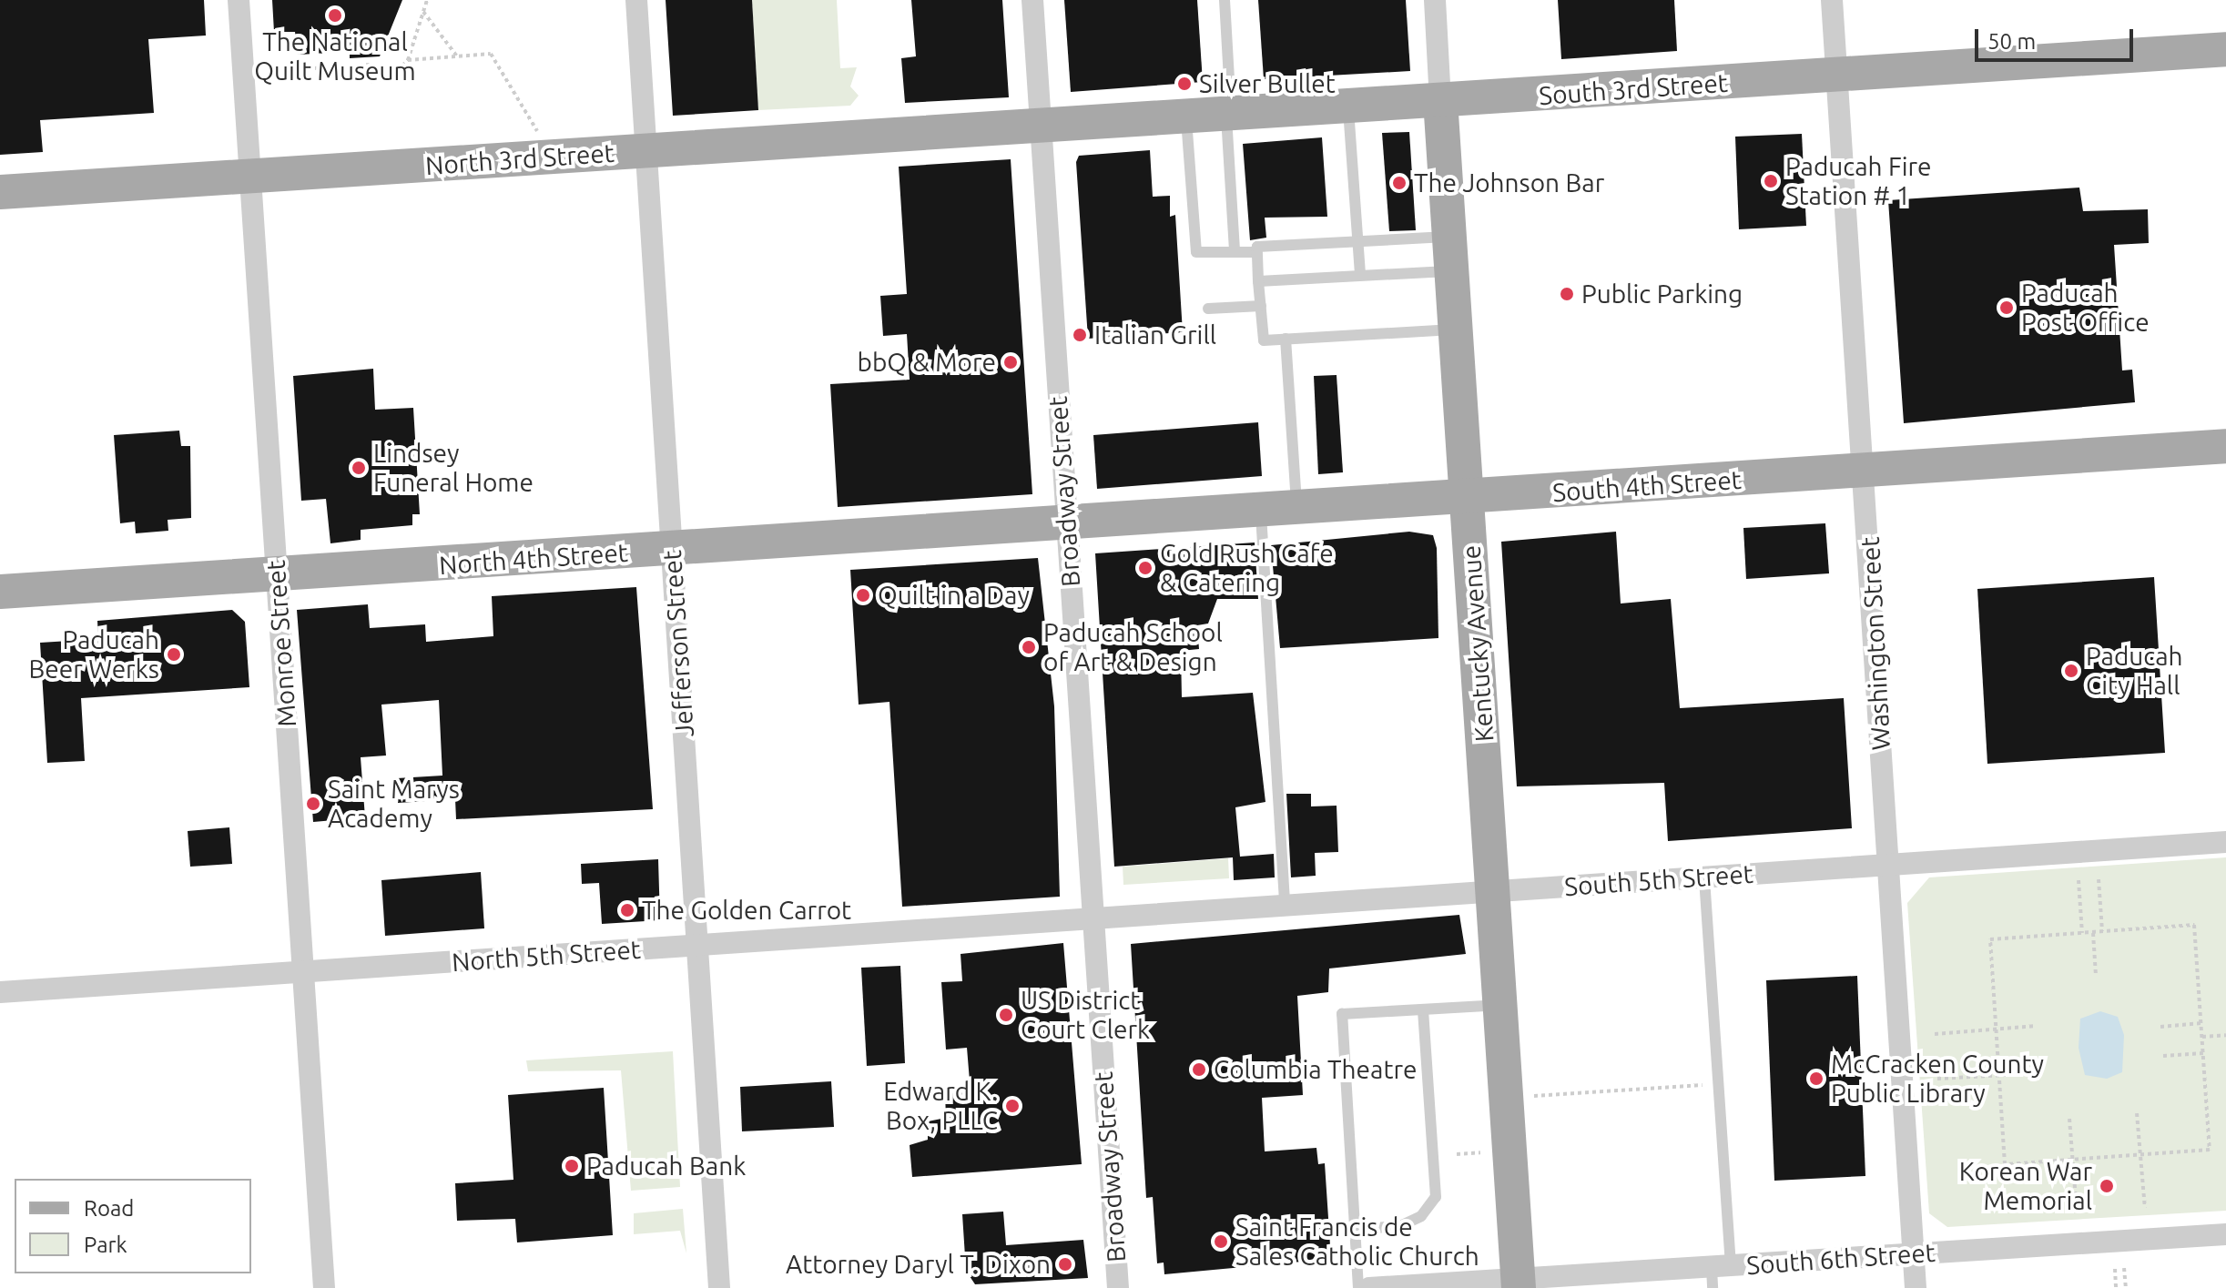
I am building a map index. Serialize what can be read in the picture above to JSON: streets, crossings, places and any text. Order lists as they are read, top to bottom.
{
  "streets": {
    "main road": [
      "South 3rd Street",
      "North 3rd Street",
      "South 4th Street",
      "North 4th Street",
      "Kentucky Avenue"
    ],
    "street": [
      "Broadway Street",
      "Monroe Street",
      "Jefferson Street",
      "Washington Street",
      "South 5th Street",
      "North 5th Street",
      "South 6th Street"
    ]
  },
  "crossings": [
    ["South 3rd Street", "North 3rd Street"],
    ["South 3rd Street", "Broadway Street"],
    ["South 3rd Street", "Kentucky Avenue"],
    ["South 3rd Street", "Washington Street"],
    ["North 3rd Street", "Broadway Street"],
    ["North 3rd Street", "Monroe Street"],
    ["North 3rd Street", "Jefferson Street"],
    ["South 4th Street", "Broadway Street"],
    ["South 4th Street", "North 4th Street"],
    ["South 4th Street", "Kentucky Avenue"],
    ["South 4th Street", "Washington Street"],
    ["Broadway Street", "North 4th Street"],
    ["Broadway Street", "South 5th Street"],
    ["Broadway Street", "North 5th Street"],
    ["North 4th Street", "Monroe Street"],
    ["North 4th Street", "Jefferson Street"],
    ["Monroe Street", "North 5th Street"],
    ["Jefferson Street", "North 5th Street"],
    ["Kentucky Avenue", "South 5th Street"],
    ["Kentucky Avenue", "South 6th Street"],
    ["Washington Street", "South 5th Street"],
    ["Washington Street", "South 6th Street"],
    ["South 5th Street", "North 5th Street"]
  ],
  "places": [
    "The National Quilt Museum",
    "Silver Bullet",
    "Paducah Fire Station # 1",
    "The Johnson Bar",
    "Public Parking",
    "Paducah Post Office",
    "Italian Grill",
    "bbQ & More",
    "Lindsey Funeral Home",
    "Gold Rush Cafe & Catering",
    "Quilt in a Day",
    "Paducah School of Art & Design",
    "Paducah Beer Werks",
    "Paducah City Hall",
    "Saint Marys Academy",
    "The Golden Carrot",
    "US District Court Clerk",
    "Columbia Theatre",
    "McCracken County Public Library",
    "Edward K. Box, PLLC",
    "Paducah Bank",
    "Korean War Memorial",
    "Saint Francis de Sales Catholic Church",
    "Attorney Daryl T. Dixon"
  ],
  "legend": ["Road", "Park"],
  "scale_bar": "50 m"
}
